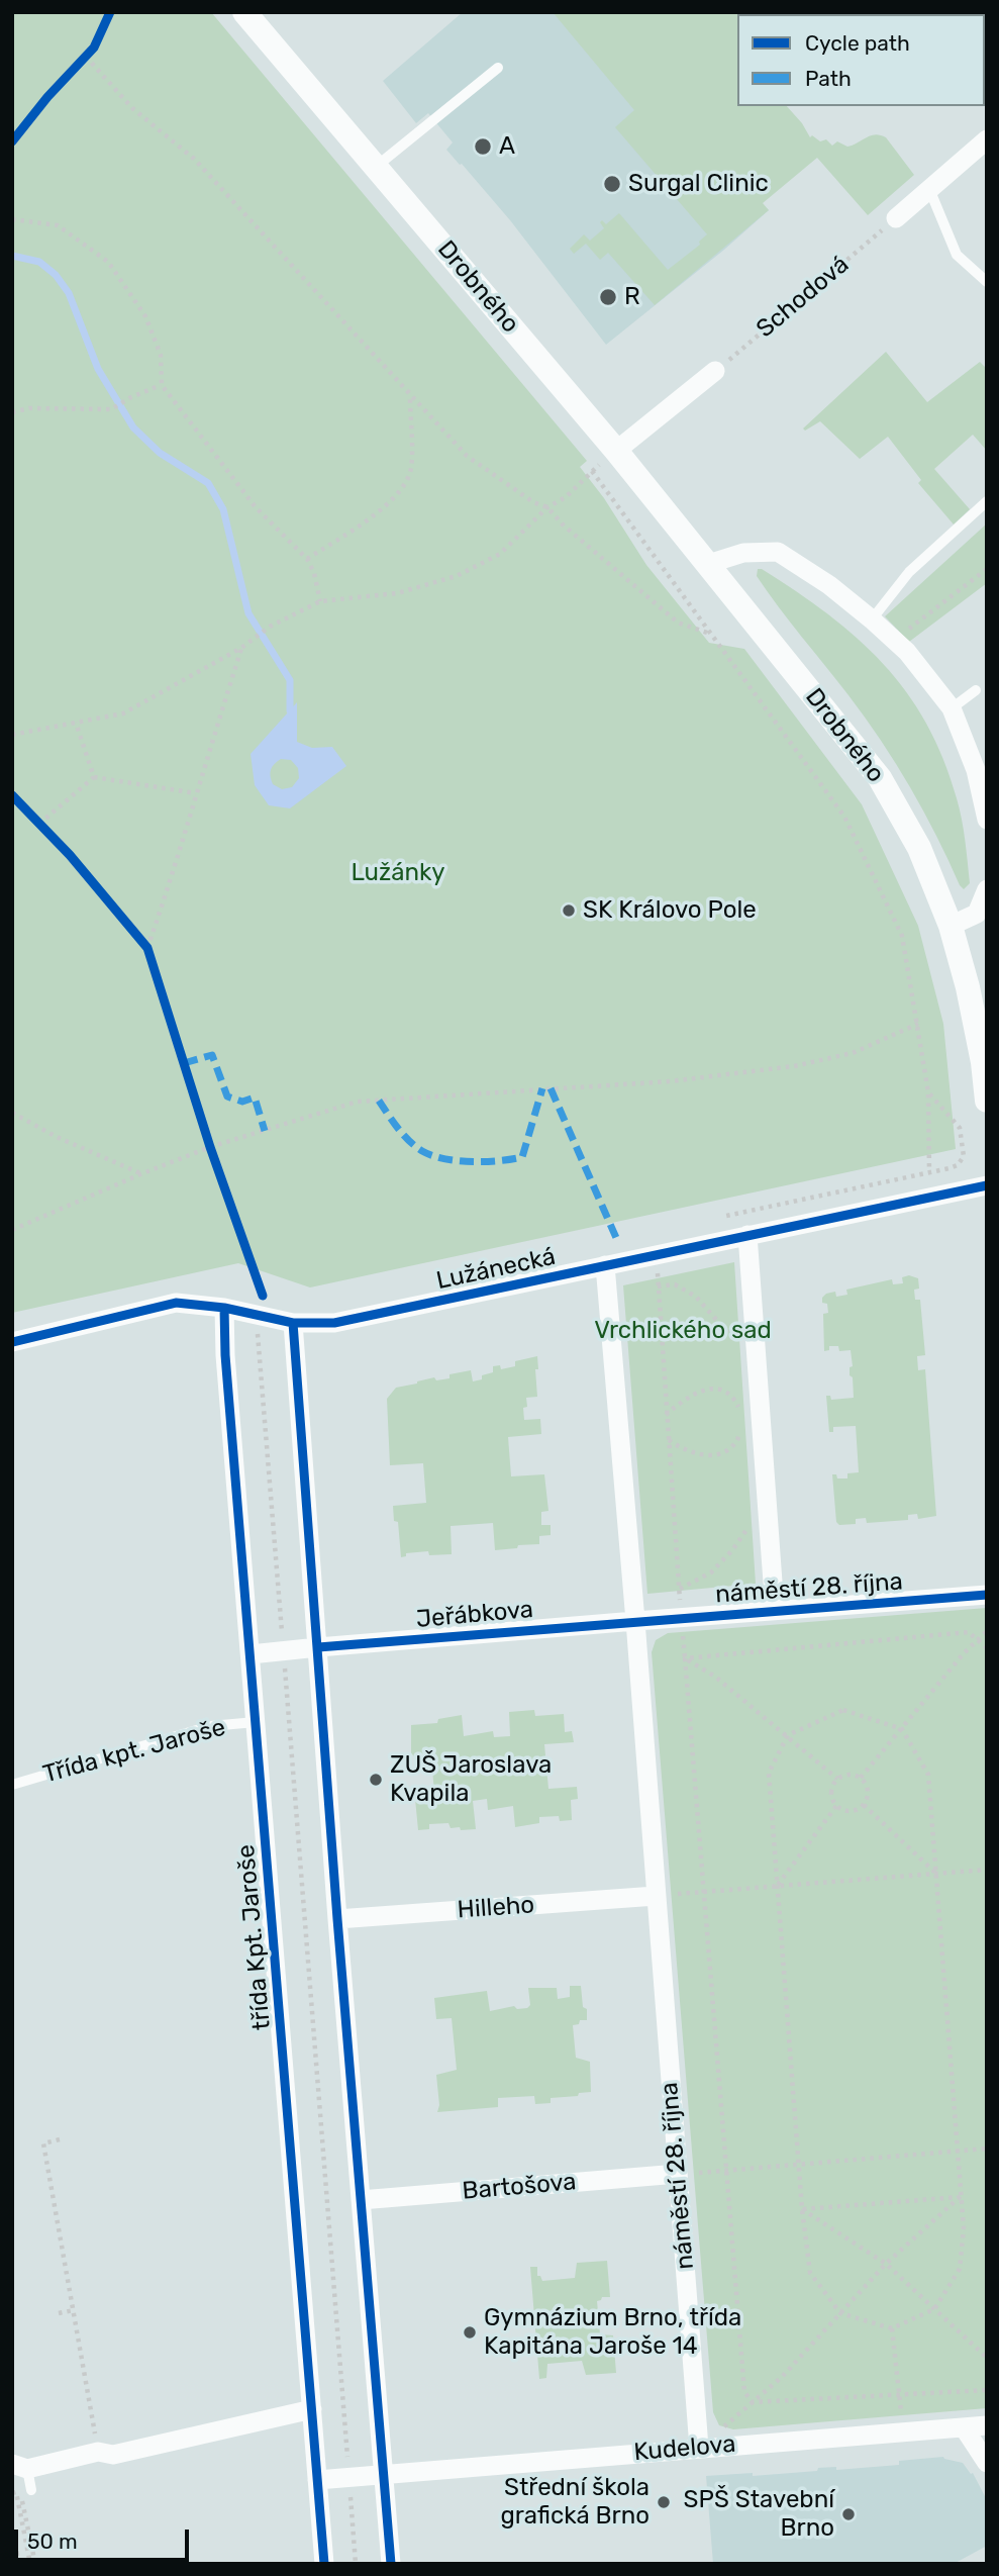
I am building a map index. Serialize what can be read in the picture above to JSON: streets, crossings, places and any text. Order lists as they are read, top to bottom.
{
  "streets": {
    "street": [
      "Drobného",
      "Lužánecká",
      "náměstí 28. října",
      "Jeřábkova",
      "Hilleho",
      "třída Kpt. Jaroše",
      "Bartošova",
      "Kudelova"
    ],
    "lane": ["Třída kpt. Jaroše"],
    "path": ["Schodová"]
  },
  "crossings": [
    ["Lužánecká", "třída Kpt. Jaroše"],
    ["náměstí 28. října", "Jeřábkova"],
    ["náměstí 28. října", "Hilleho"],
    ["náměstí 28. října", "Bartošova"],
    ["náměstí 28. října", "Kudelova"],
    ["Třída kpt. Jaroše", "třída Kpt. Jaroše"]
  ],
  "parks": ["Lužánky", "Vrchlického sad"],
  "places": [
    "A",
    "Surgal Clinic",
    "R",
    "SK Královo Pole",
    "ZUŠ Jaroslava Kvapila",
    "Gymnázium Brno, třída Kapitána Jaroše 14",
    "Střední škola grafická Brno",
    "SPŠ Stavební Brno"
  ],
  "legend": ["Cycle path", "Path"],
  "scale_bar": "50 m"
}
